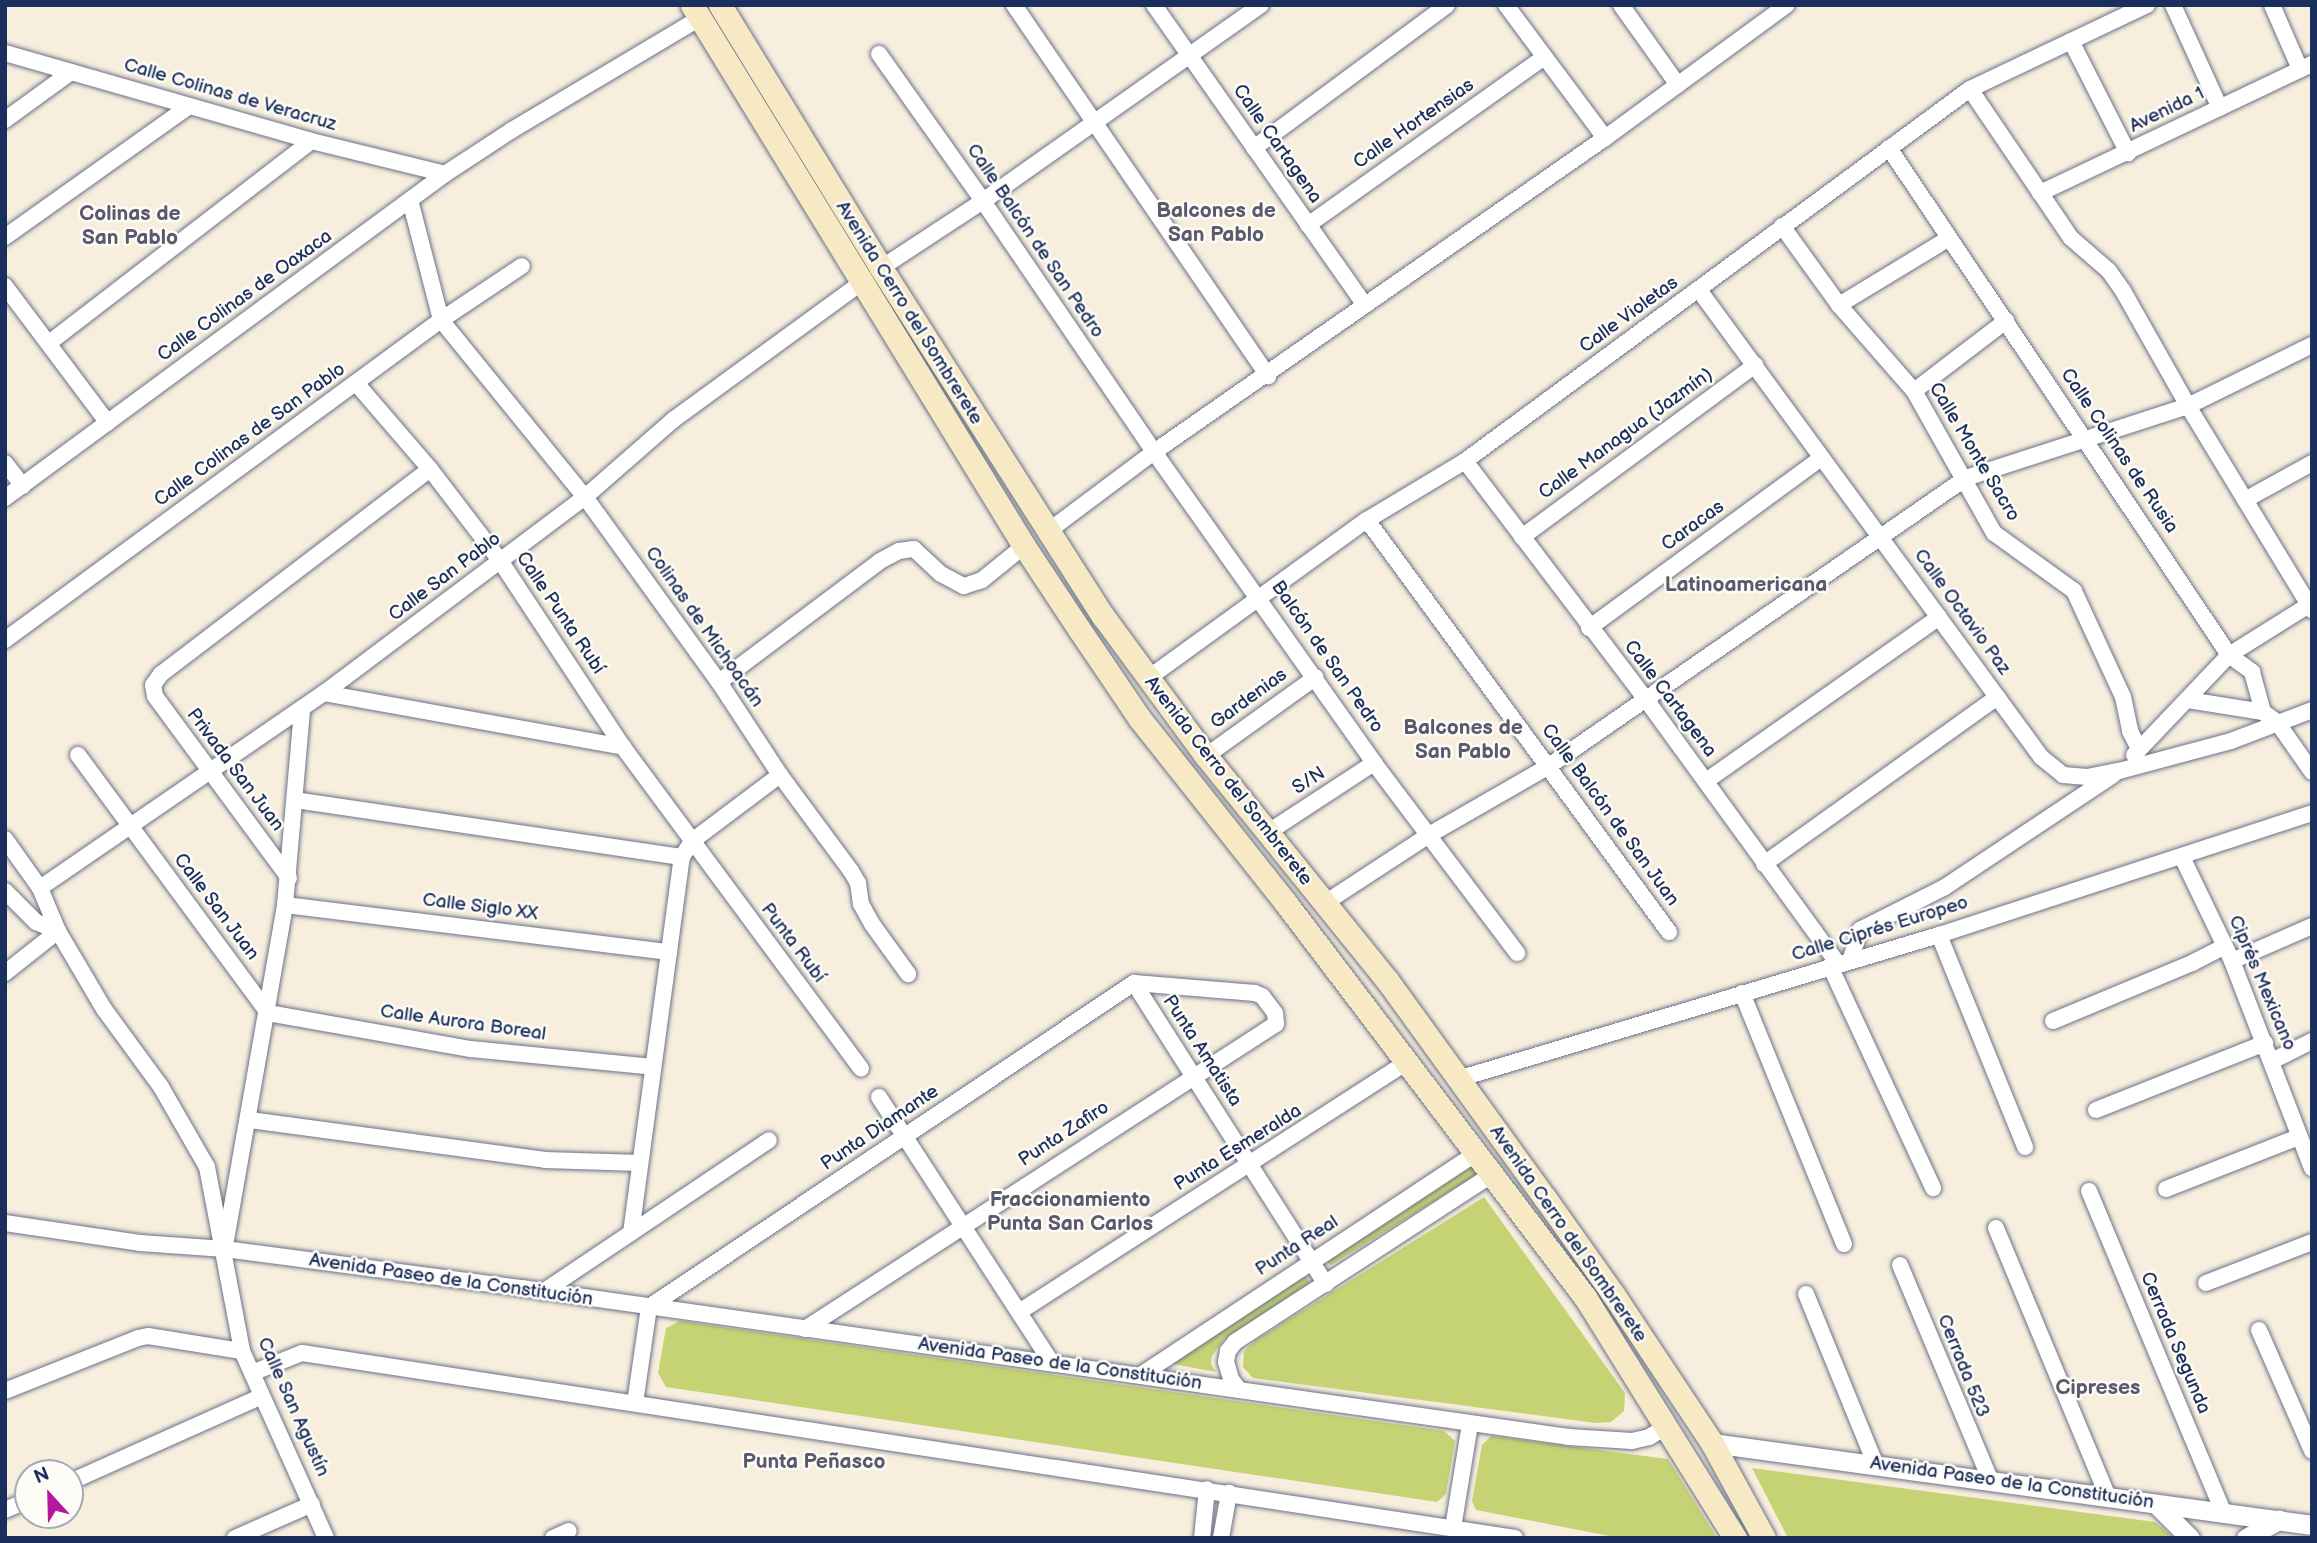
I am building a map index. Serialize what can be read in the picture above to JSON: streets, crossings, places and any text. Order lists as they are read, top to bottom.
{
  "streets": {
    "main road": ["Avenida Cerro del Sombrerete"],
    "street": [
      "Calle Colinas de Veracruz",
      "Avenida 1",
      "Calle Hortensias",
      "Calle Cartagena",
      "Calle Balcón de San Pedro",
      "Calle Colinas de Oaxaca",
      "Calle Violetas",
      "Calle Managua (Jazmín)",
      "Calle Colinas de San Pablo",
      "Calle Colinas de Rusia",
      "Calle Monte Sacro",
      "Caracas",
      "Calle San Pablo",
      "Calle Octavio Paz",
      "Calle Punta Rubí",
      "Colinas de Michoacán",
      "Balcón de San Pedro",
      "Gardenias",
      "Privada San Juan",
      "S/N",
      "Calle Balcón de San Juan",
      "Calle San Juan",
      "Calle Siglo XX",
      "Calle Ciprés Europeo",
      "Punta Rubí",
      "Ciprés Mexicano",
      "Calle Aurora Boreal",
      "Punta Amatista",
      "Punta Diamante",
      "Punta Zafiro",
      "Punta Esmeralda",
      "Punta Real",
      "Avenida Paseo de la Constitución",
      "Cerrada Segunda",
      "Cerrada 523",
      "Calle San Agustín"
    ]
  },
  "crossings": [
    ["Calle Colinas de Veracruz", "Calle Colinas de Oaxaca"],
    ["Calle Hortensias", "Calle Cartagena"],
    ["Calle Cartagena", "Calle Violetas"],
    ["Calle Cartagena", "Calle Managua (Jazmín)"],
    ["Calle Cartagena", "Caracas"],
    ["Calle Cartagena", "Calle San Pablo"],
    ["Calle Cartagena", "Calle Ciprés Europeo"],
    ["Calle Balcón de San Pedro", "Calle San Pablo"],
    ["Calle Balcón de San Pedro", "Balcón de San Pedro"],
    ["Calle Colinas de Oaxaca", "Avenida Cerro del Sombrerete"],
    ["Avenida Cerro del Sombrerete", "Calle Violetas"],
    ["Avenida Cerro del Sombrerete", "Calle San Pablo"],
    ["Avenida Cerro del Sombrerete", "Gardenias"],
    ["Avenida Cerro del Sombrerete", "S/N"],
    ["Avenida Cerro del Sombrerete", "Calle Ciprés Europeo"],
    ["Avenida Cerro del Sombrerete", "Punta Esmeralda"],
    ["Avenida Cerro del Sombrerete", "Punta Real"],
    ["Avenida Cerro del Sombrerete", "Avenida Paseo de la Constitución"],
    ["Calle Violetas", "Calle Colinas de Rusia"],
    ["Calle Violetas", "Calle Monte Sacro"],
    ["Calle Violetas", "Calle Octavio Paz"],
    ["Calle Violetas", "Balcón de San Pedro"],
    ["Calle Violetas", "Calle Balcón de San Juan"],
    ["Calle Managua (Jazmín)", "Calle Octavio Paz"],
    ["Calle Colinas de San Pablo", "Calle Punta Rubí"],
    ["Calle Colinas de San Pablo", "Colinas de Michoacán"],
    ["Caracas", "Calle Octavio Paz"],
    ["Calle San Pablo", "Calle Punta Rubí"],
    ["Calle San Pablo", "Colinas de Michoacán"],
    ["Calle San Pablo", "Privada San Juan"],
    ["Calle San Pablo", "Calle San Juan"],
    ["Calle Punta Rubí", "Privada San Juan"],
    ["Calle Punta Rubí", "Punta Rubí"],
    ["Balcón de San Pedro", "Gardenias"],
    ["Balcón de San Pedro", "S/N"],
    ["Calle San Juan", "Calle Aurora Boreal"],
    ["Calle Ciprés Europeo", "Ciprés Mexicano"],
    ["Punta Amatista", "Punta Diamante"],
    ["Punta Amatista", "Punta Zafiro"],
    ["Punta Amatista", "Punta Esmeralda"],
    ["Punta Amatista", "Punta Real"],
    ["Punta Diamante", "Punta Zafiro"],
    ["Punta Diamante", "Avenida Paseo de la Constitución"],
    ["Punta Zafiro", "Avenida Paseo de la Constitución"],
    ["Punta Real", "Avenida Paseo de la Constitución"],
    ["Avenida Paseo de la Constitución", "Cerrada Segunda"],
    ["Avenida Paseo de la Constitución", "Cerrada 523"],
    ["Avenida Paseo de la Constitución", "Calle San Agustín"]
  ],
  "districts": [
    "Balcones de San Pablo",
    "Colinas de San Pablo",
    "Latinoamericana",
    "Balcones de San Pablo",
    "Fraccionamiento Punta San Carlos",
    "Cipreses",
    "Punta Peñasco"
  ],
  "north": "top"
}
